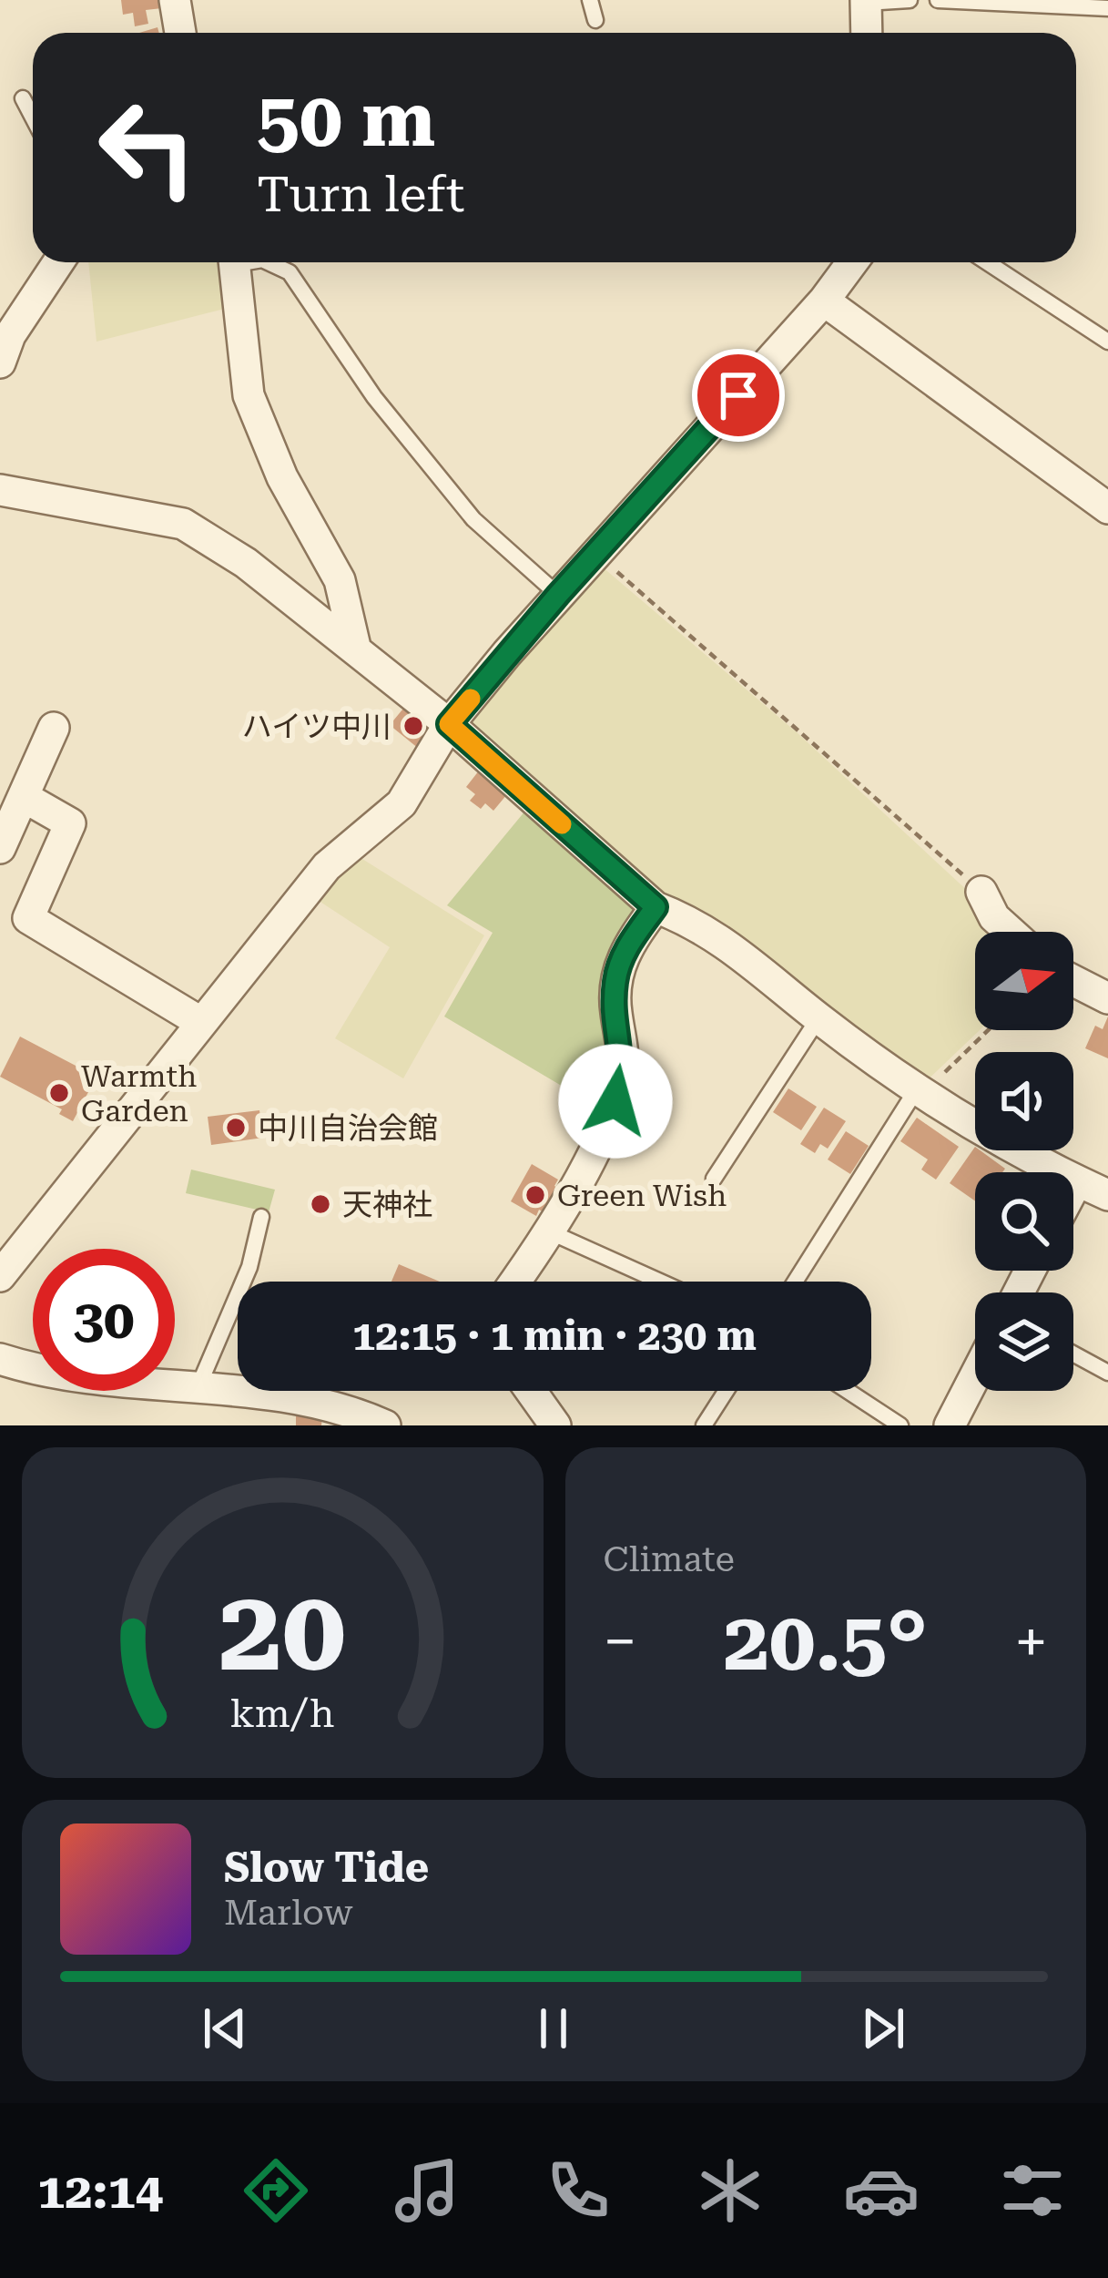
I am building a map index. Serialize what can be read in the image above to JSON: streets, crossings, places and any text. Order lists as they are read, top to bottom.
{
  "places": [
    "ハイツ中川",
    "Warmth Garden",
    "中川自治会館",
    "Green Wish",
    "天神社"
  ],
  "north": "right",
  "page": {
    "turn": ["50 m", "Turn left"],
    "limit": "30",
    "trip": "12:15 · 1 min · 230 m",
    "tile": "Climate",
    "heat": ["−", "20.5°", "+"],
    "song": ["Slow Tide", "Marlow"],
    "tabs": "12:14",
    "gauge": ["20", "km/h"]
  }
}
